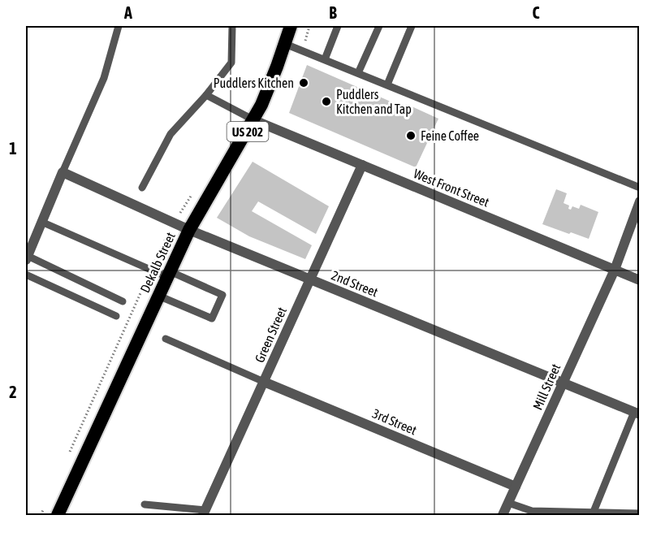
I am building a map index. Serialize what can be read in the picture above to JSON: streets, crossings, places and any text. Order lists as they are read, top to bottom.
{
  "streets": {
    "highway": ["US 202", "Dekalb Street"],
    "street": [
      "West Front Street",
      "2nd Street",
      "Green Street",
      "Mill Street",
      "3rd Street"
    ]
  },
  "crossings": [
    ["West Front Street", "Dekalb Street"],
    ["West Front Street", "Green Street"],
    ["West Front Street", "Mill Street"],
    ["Dekalb Street", "2nd Street"],
    ["2nd Street", "Green Street"],
    ["2nd Street", "Mill Street"],
    ["Green Street", "3rd Street"],
    ["Mill Street", "3rd Street"]
  ],
  "places": ["Puddlers Kitchen", "Puddlers Kitchen and Tap", "Feine Coffee"],
  "grid": {
    "columns": ["A", "B", "C"],
    "rows": ["1", "2"]
  }
}
